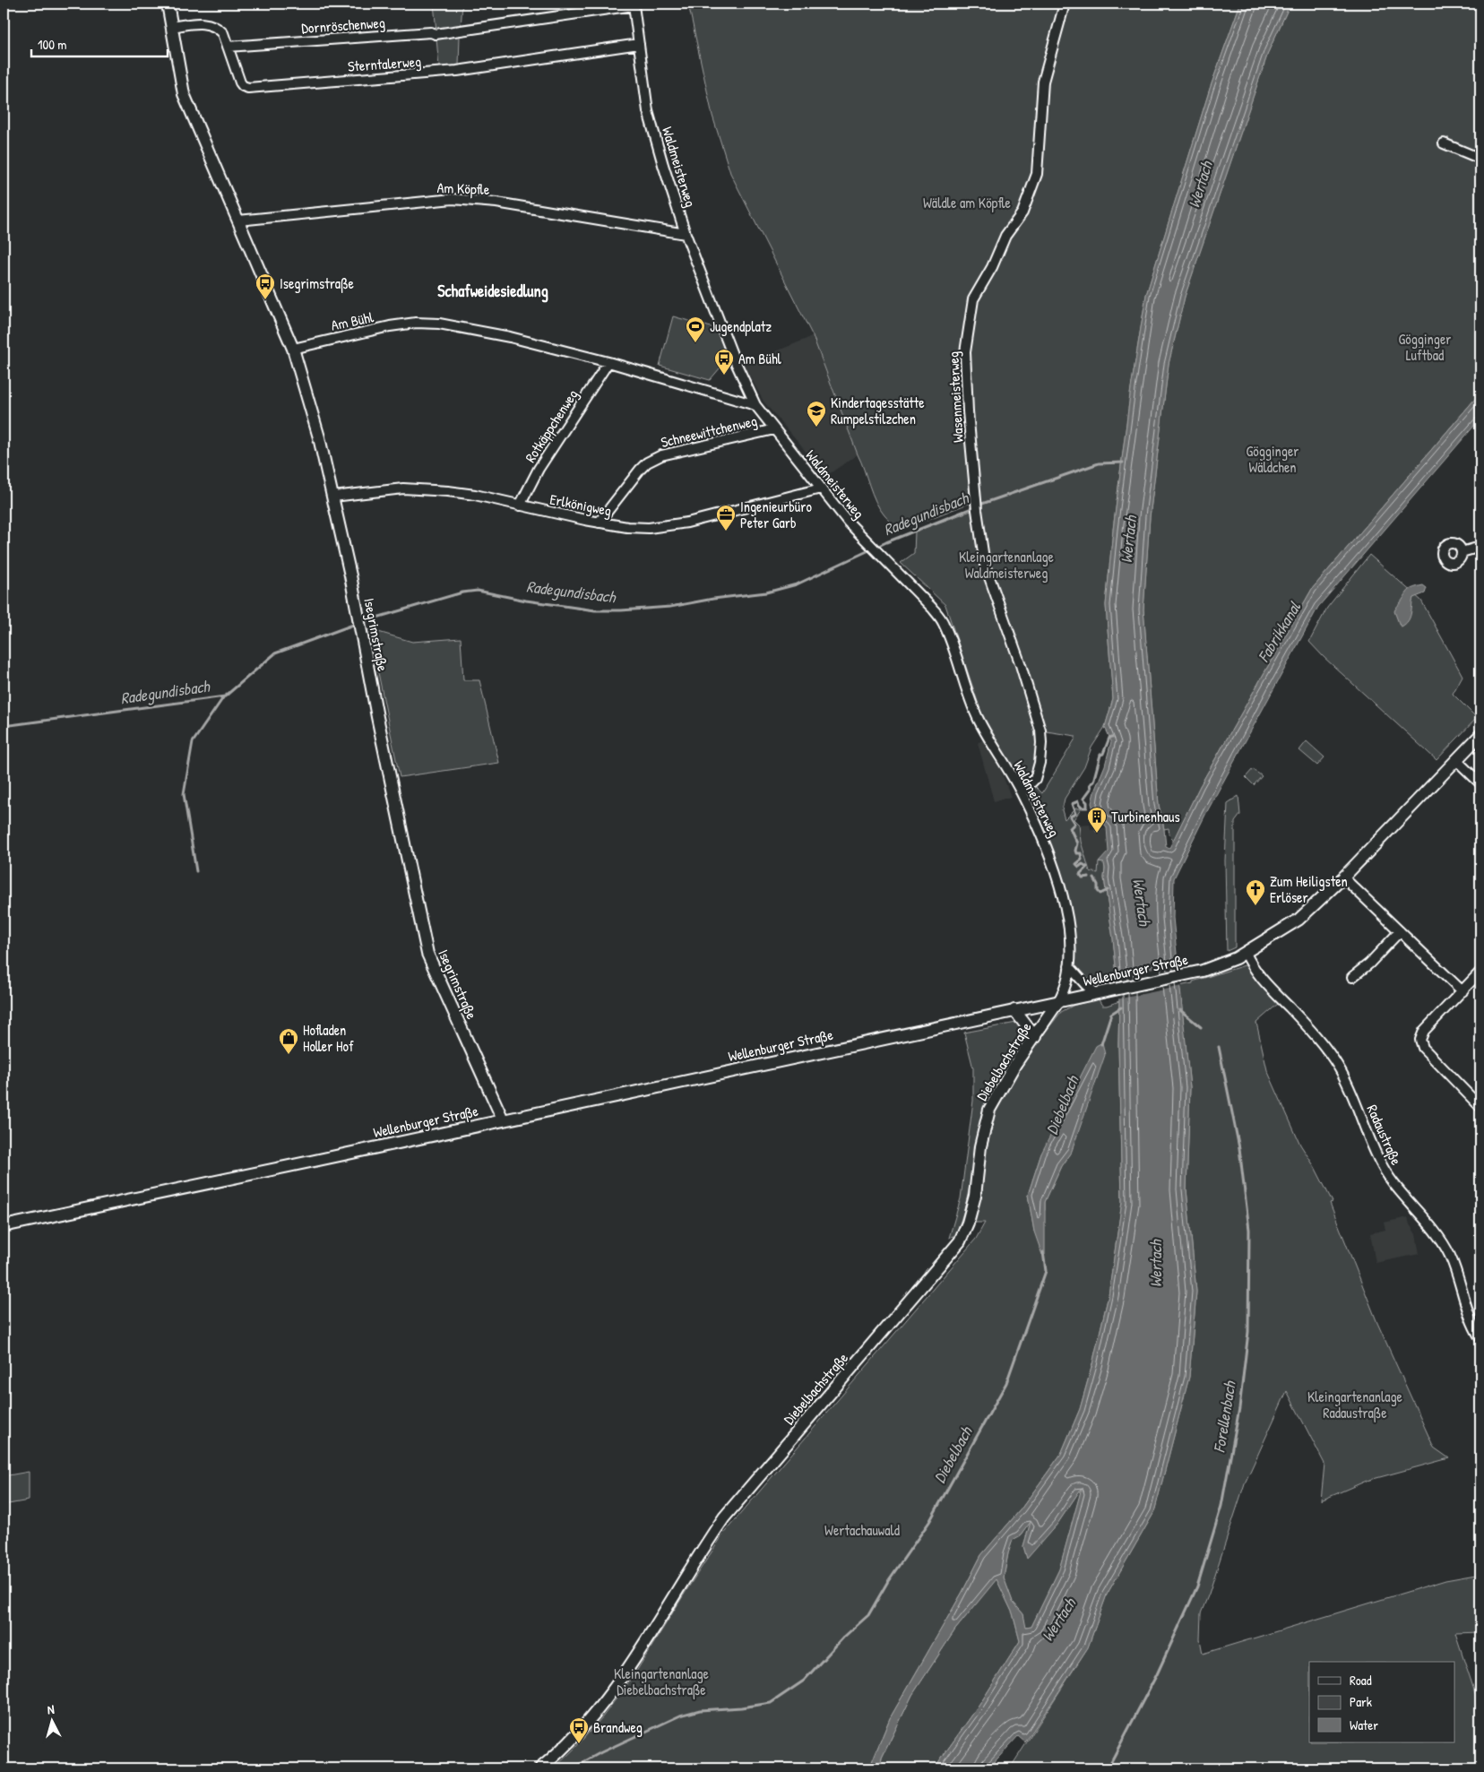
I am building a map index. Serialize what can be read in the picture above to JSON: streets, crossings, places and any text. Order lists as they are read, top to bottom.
{
  "streets": {
    "street": [
      "Dornröschenweg",
      "Sterntalerweg",
      "Waldmeisterweg",
      "Am Köpfle",
      "Am Bühl",
      "Wasenmeisterweg",
      "Rotkäppchenweg",
      "Schneewittchenweg",
      "Erlkönigweg",
      "Isegrimstraße",
      "Wellenburger Straße",
      "Diebelbachstraße",
      "Radaustraße"
    ]
  },
  "crossings": [
    ["Dornröschenweg", "Sterntalerweg"],
    ["Dornröschenweg", "Waldmeisterweg"],
    ["Sterntalerweg", "Waldmeisterweg"],
    ["Sterntalerweg", "Isegrimstraße"],
    ["Waldmeisterweg", "Am Köpfle"],
    ["Waldmeisterweg", "Am Bühl"],
    ["Waldmeisterweg", "Wasenmeisterweg"],
    ["Waldmeisterweg", "Schneewittchenweg"],
    ["Waldmeisterweg", "Erlkönigweg"],
    ["Waldmeisterweg", "Wellenburger Straße"],
    ["Waldmeisterweg", "Diebelbachstraße"],
    ["Am Köpfle", "Isegrimstraße"],
    ["Am Bühl", "Rotkäppchenweg"],
    ["Am Bühl", "Isegrimstraße"],
    ["Rotkäppchenweg", "Erlkönigweg"],
    ["Schneewittchenweg", "Erlkönigweg"],
    ["Erlkönigweg", "Isegrimstraße"],
    ["Isegrimstraße", "Wellenburger Straße"],
    ["Wellenburger Straße", "Diebelbachstraße"],
    ["Wellenburger Straße", "Radaustraße"]
  ],
  "districts": ["Schafweidesiedlung"],
  "water": [
    "Wertach",
    "Radegundisbach",
    "Fabrikkanal",
    "Diebelbach",
    "Forellenbach"
  ],
  "parks": [
    "Wäldle am Köpfle",
    "Gögginger Luftbad",
    "Gögginger Wäldchen",
    "Kleingartenanlage Waldmeisterweg",
    "Kleingartenanlage Radaustraße",
    "Wertachauwald",
    "Kleingartenanlage Diebelbachstraße"
  ],
  "places": {
    "bus stop": ["Isegrimstraße", "Am Bühl", "Brandweg"],
    "sports": ["Jugendplatz"],
    "school or university": ["Kindertagesstätte Rumpelstilzchen"],
    "office": ["Ingenieurbüro Peter Garb"],
    "building": ["Turbinenhaus"],
    "church": ["Zum Heiligsten Erlöser"],
    "shop": ["Hofladen Holler Hof"]
  },
  "legend": ["Road", "Park", "Water"],
  "scale_bar": "100 m",
  "north": "top"
}
